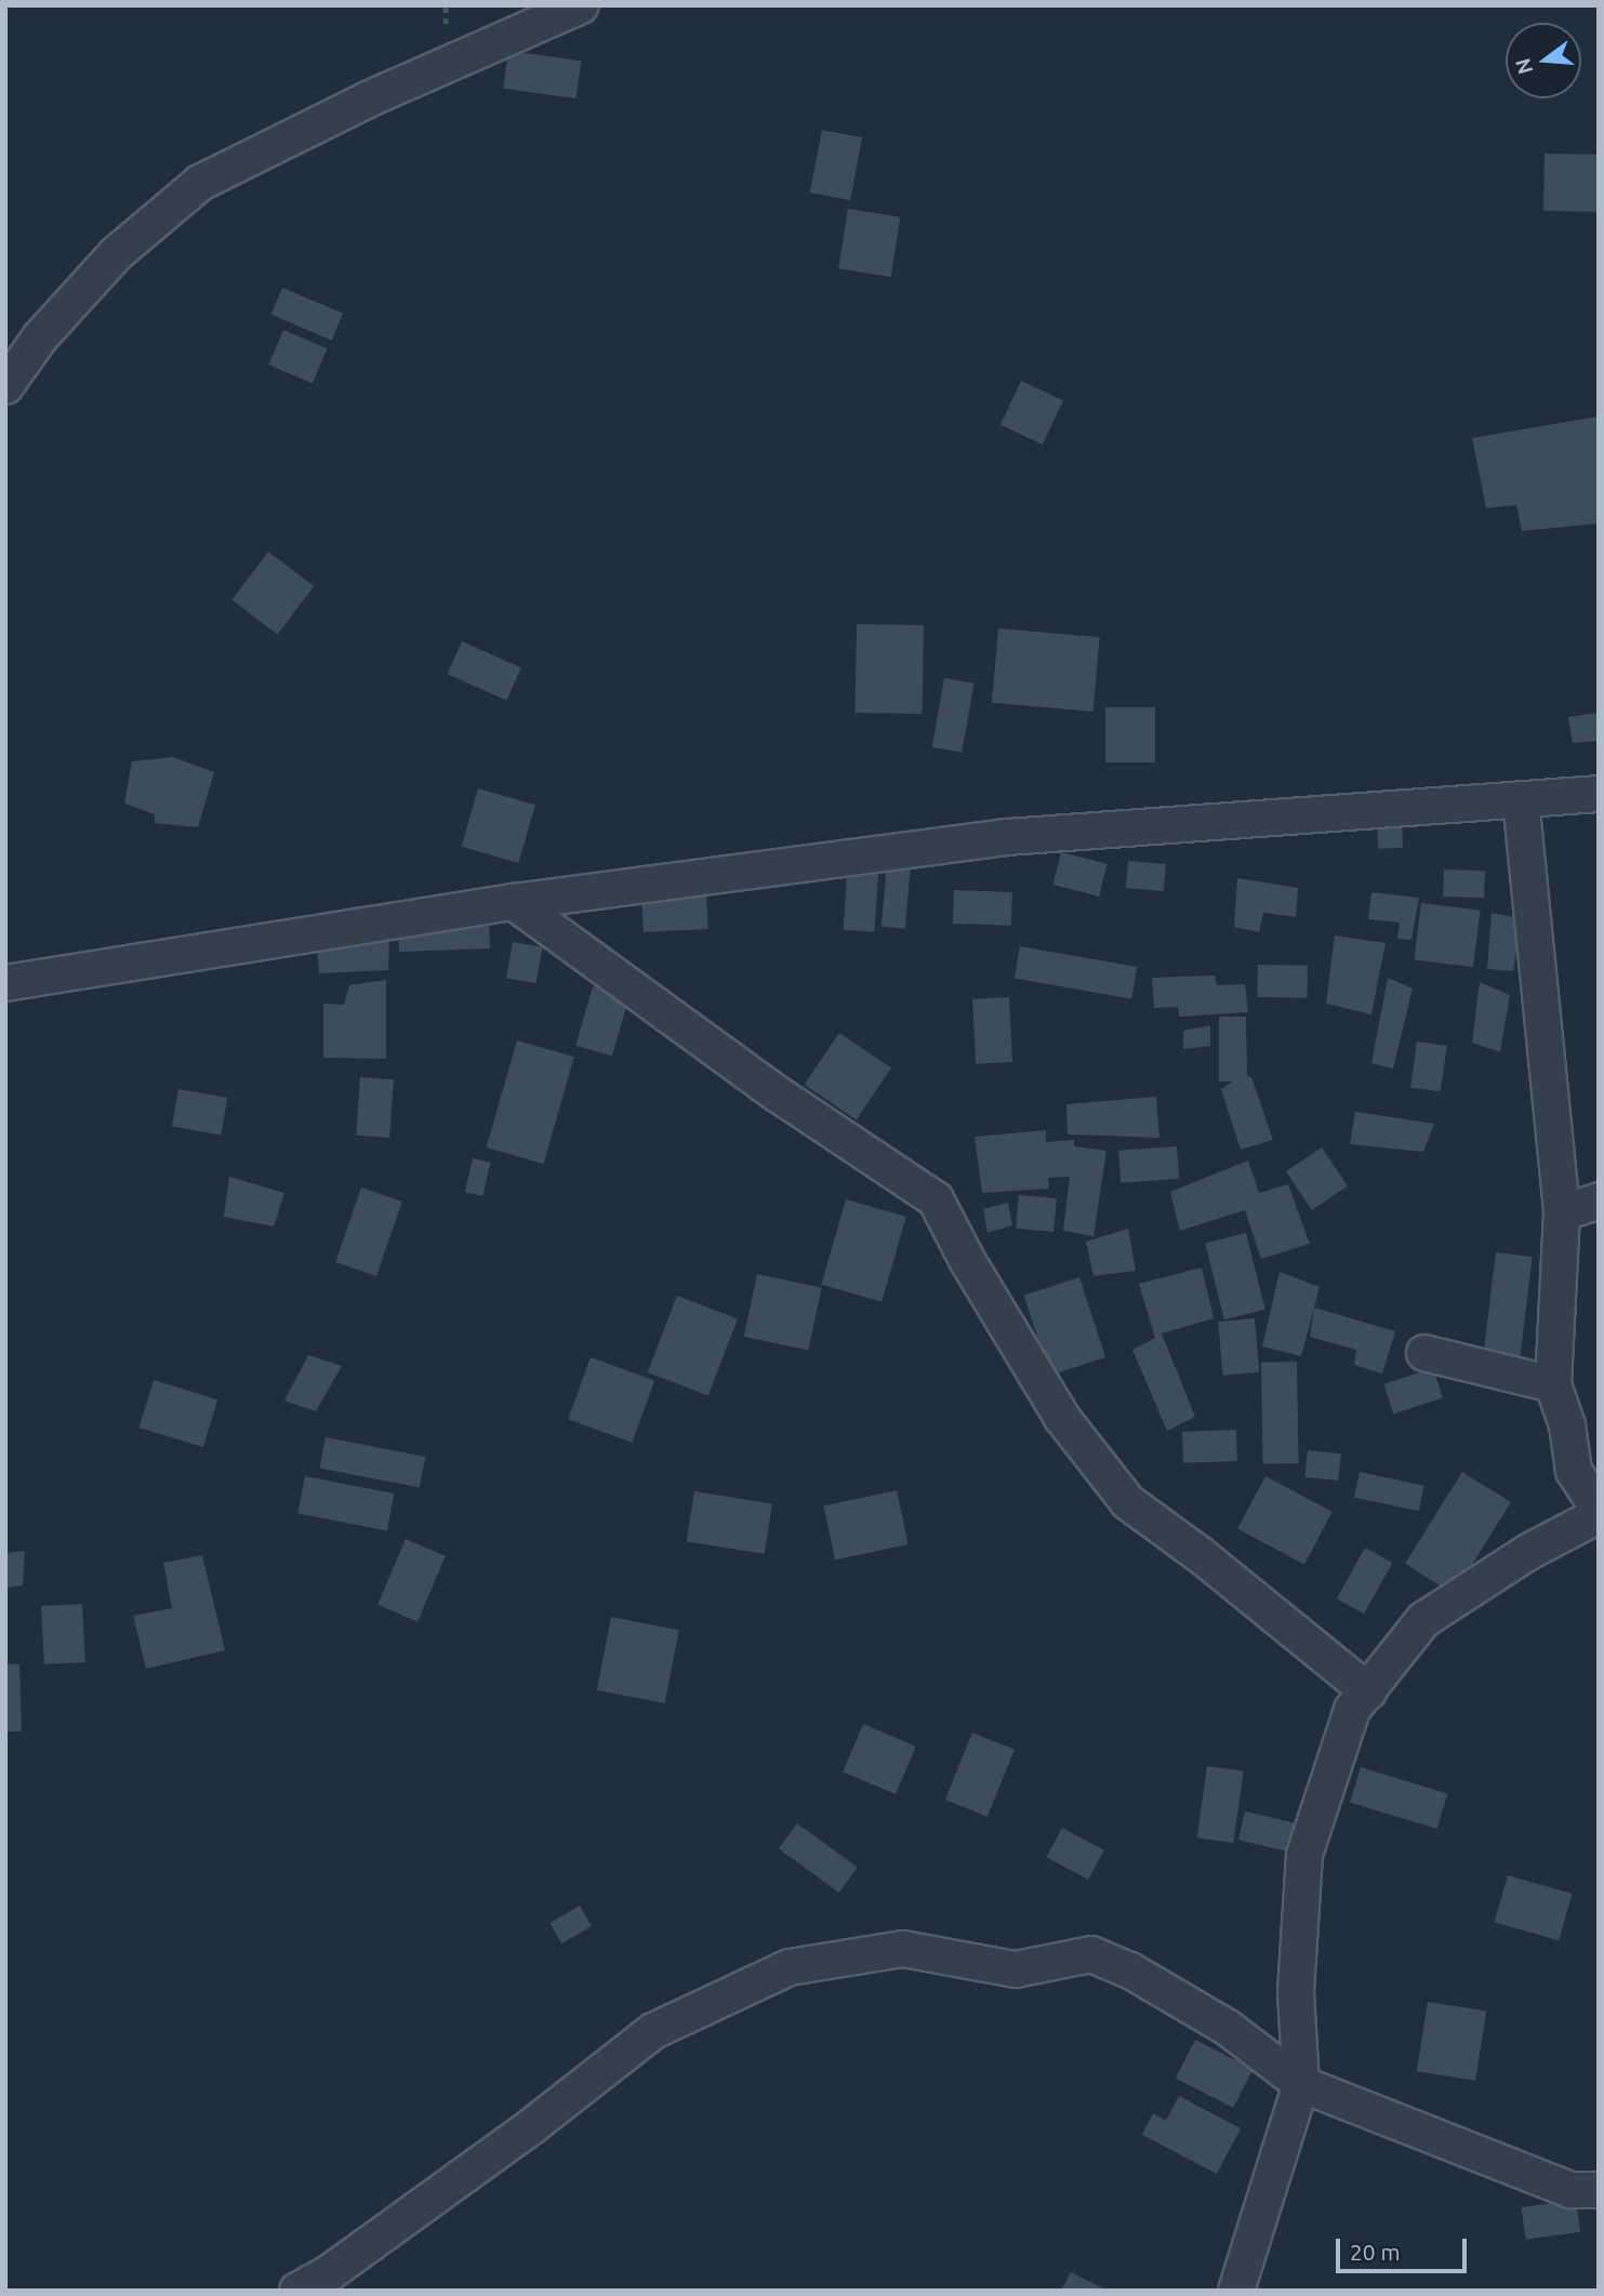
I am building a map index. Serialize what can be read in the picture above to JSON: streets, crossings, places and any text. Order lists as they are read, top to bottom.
{
  "scale_bar": "20 m",
  "north": "left"
}
